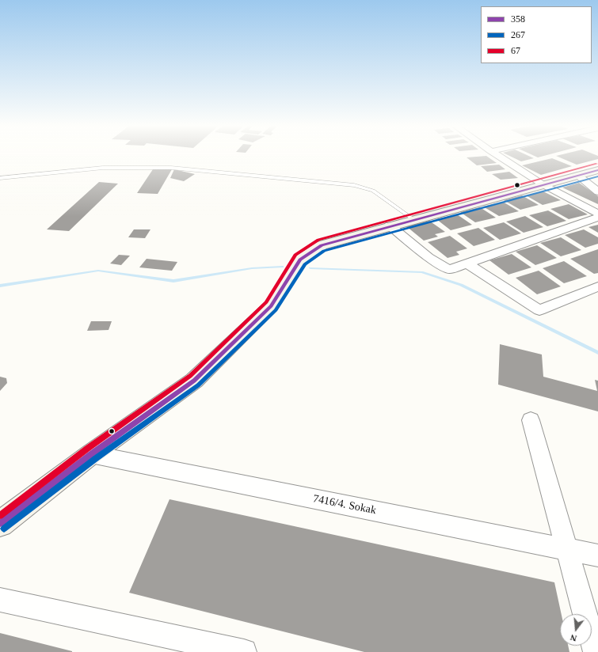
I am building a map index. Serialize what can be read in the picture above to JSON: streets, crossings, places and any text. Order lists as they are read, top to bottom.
{
  "streets": {
    "street": ["7416/4. Sokak"]
  },
  "lines": ["transit line 67", "transit line 358", "transit line 267"],
  "legend": ["358", "267", "67"],
  "north": "bottom"
}
